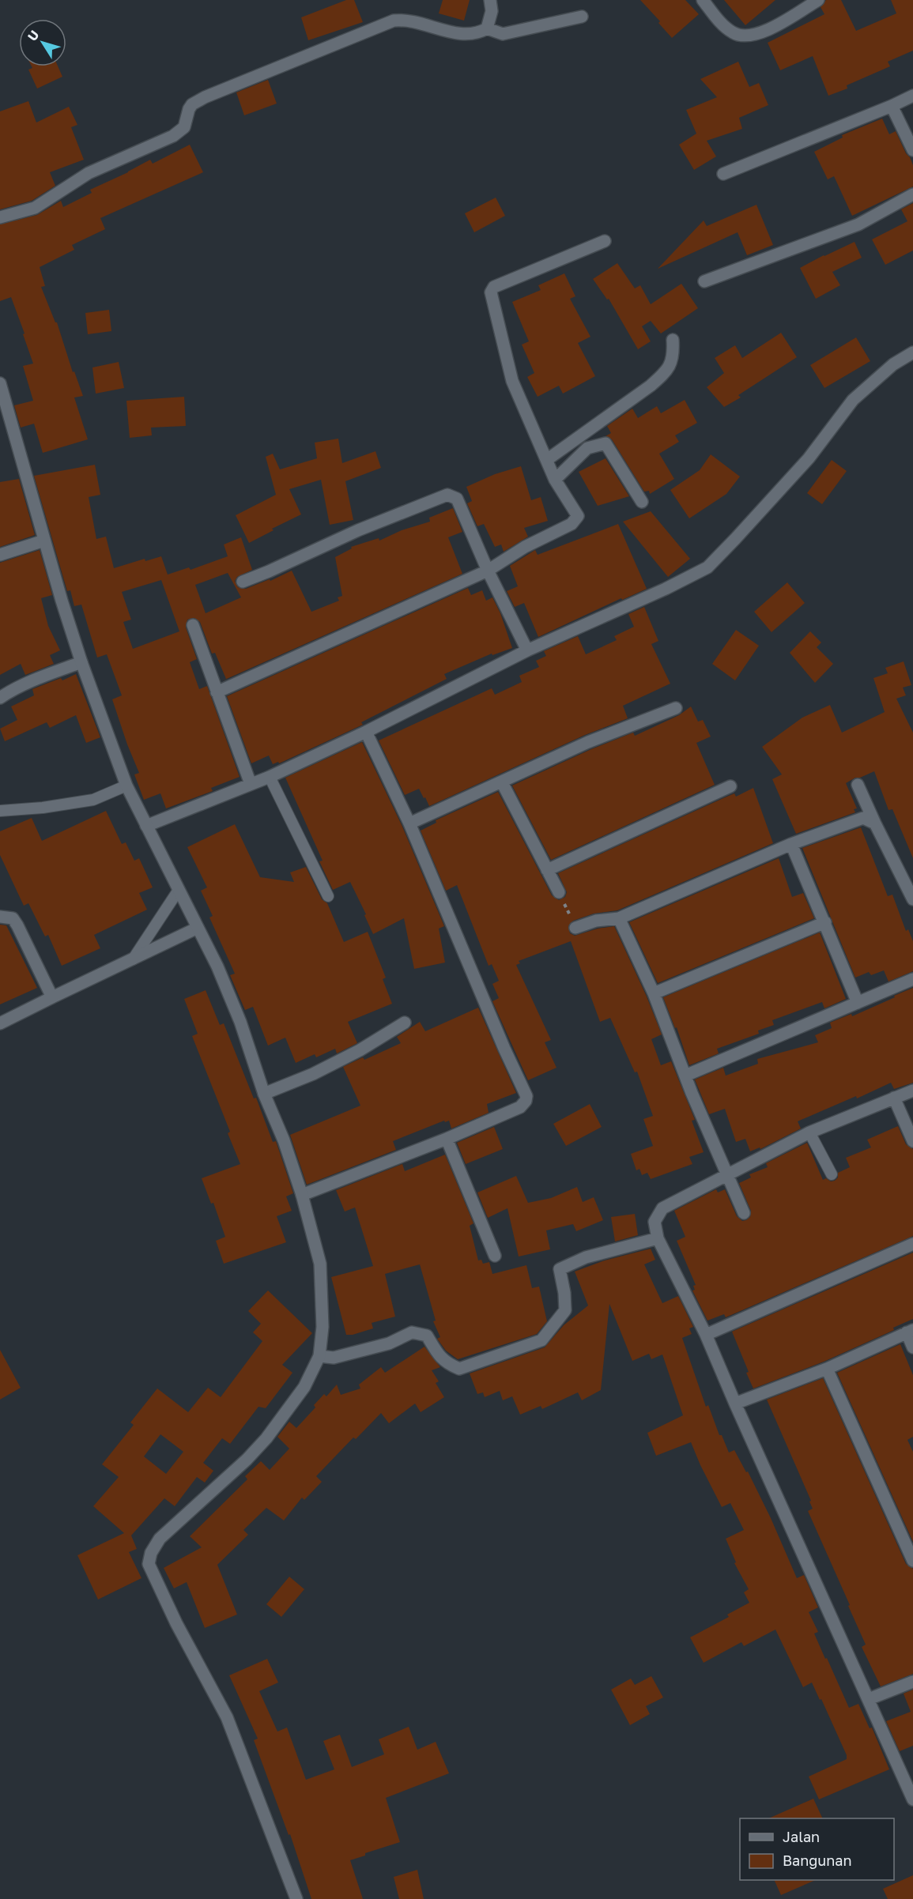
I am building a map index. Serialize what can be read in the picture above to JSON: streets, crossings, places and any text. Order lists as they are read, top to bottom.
{
  "legend": ["Jalan", "Bangunan"],
  "north": "top left"
}
